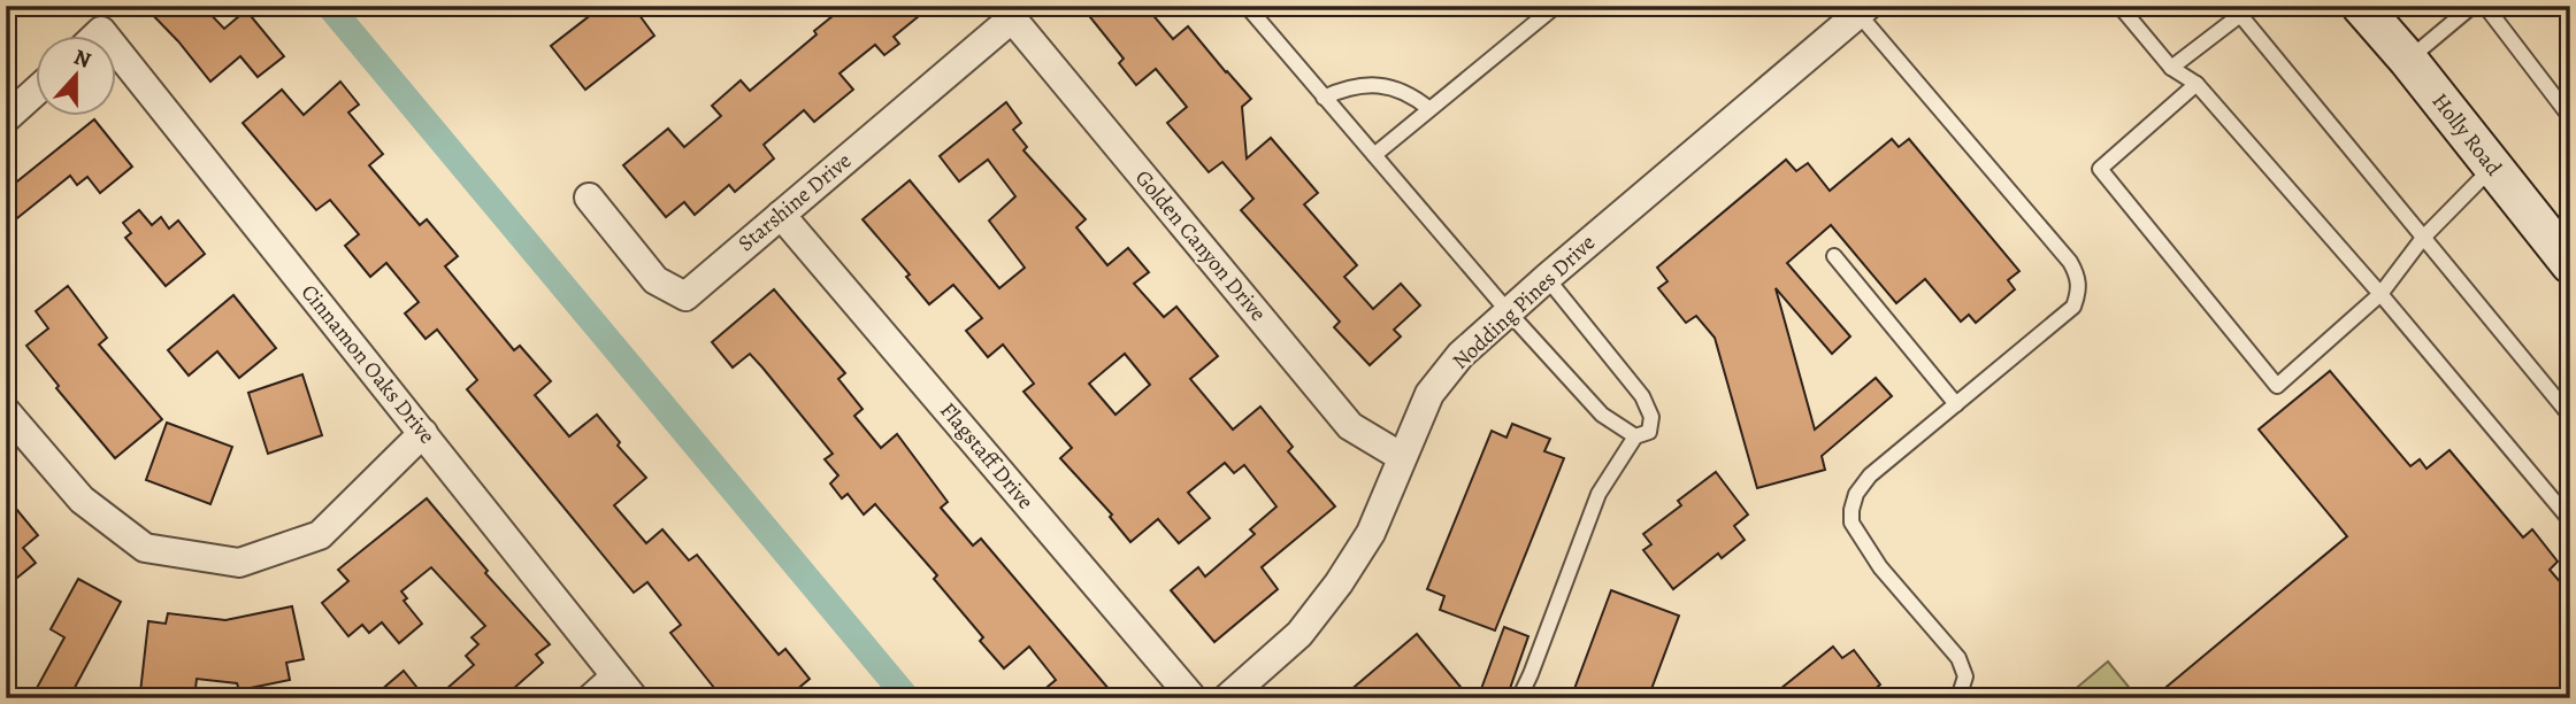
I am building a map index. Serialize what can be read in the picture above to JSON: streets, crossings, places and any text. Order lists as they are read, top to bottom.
{
  "streets": {
    "main road": ["Holly Road"],
    "street": [
      "Starshine Drive",
      "Golden Canyon Drive",
      "Nodding Pines Drive",
      "Cinnamon Oaks Drive",
      "Flagstaff Drive"
    ]
  },
  "crossings": [
    ["Starshine Drive", "Golden Canyon Drive"],
    ["Starshine Drive", "Flagstaff Drive"],
    ["Golden Canyon Drive", "Nodding Pines Drive"]
  ],
  "north": "top"
}
